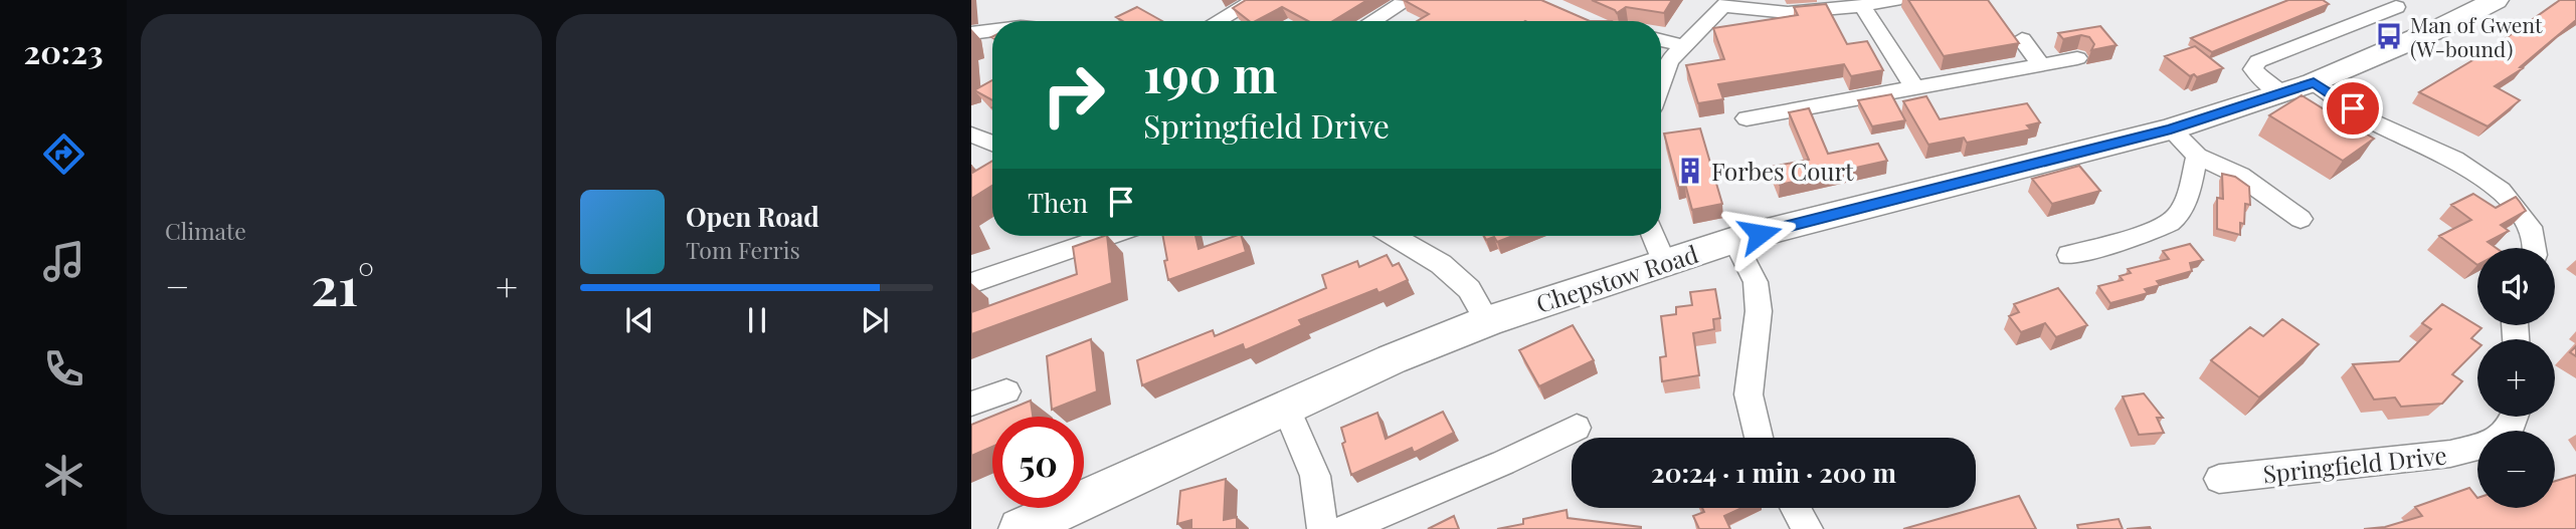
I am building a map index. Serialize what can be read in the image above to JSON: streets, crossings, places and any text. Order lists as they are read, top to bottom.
{
  "streets": {
    "main road": ["Chepstow Road"],
    "street": ["Springfield Drive"]
  },
  "places": {
    "bus stop": ["Man of Gwent (W-bound)"],
    "building": ["Forbes Court"]
  },
  "page": {
    "tabs": "20:23",
    "tile": "Climate",
    "turn": ["190 m", "Springfield Drive"],
    "then": "Then",
    "song": ["Open Road", "Tom Ferris"],
    "map_buttons": ["+", "−"],
    "heat": ["−", "21°", "+"],
    "limit": "50",
    "trip": "20:24 · 1 min · 200 m"
  }
}
